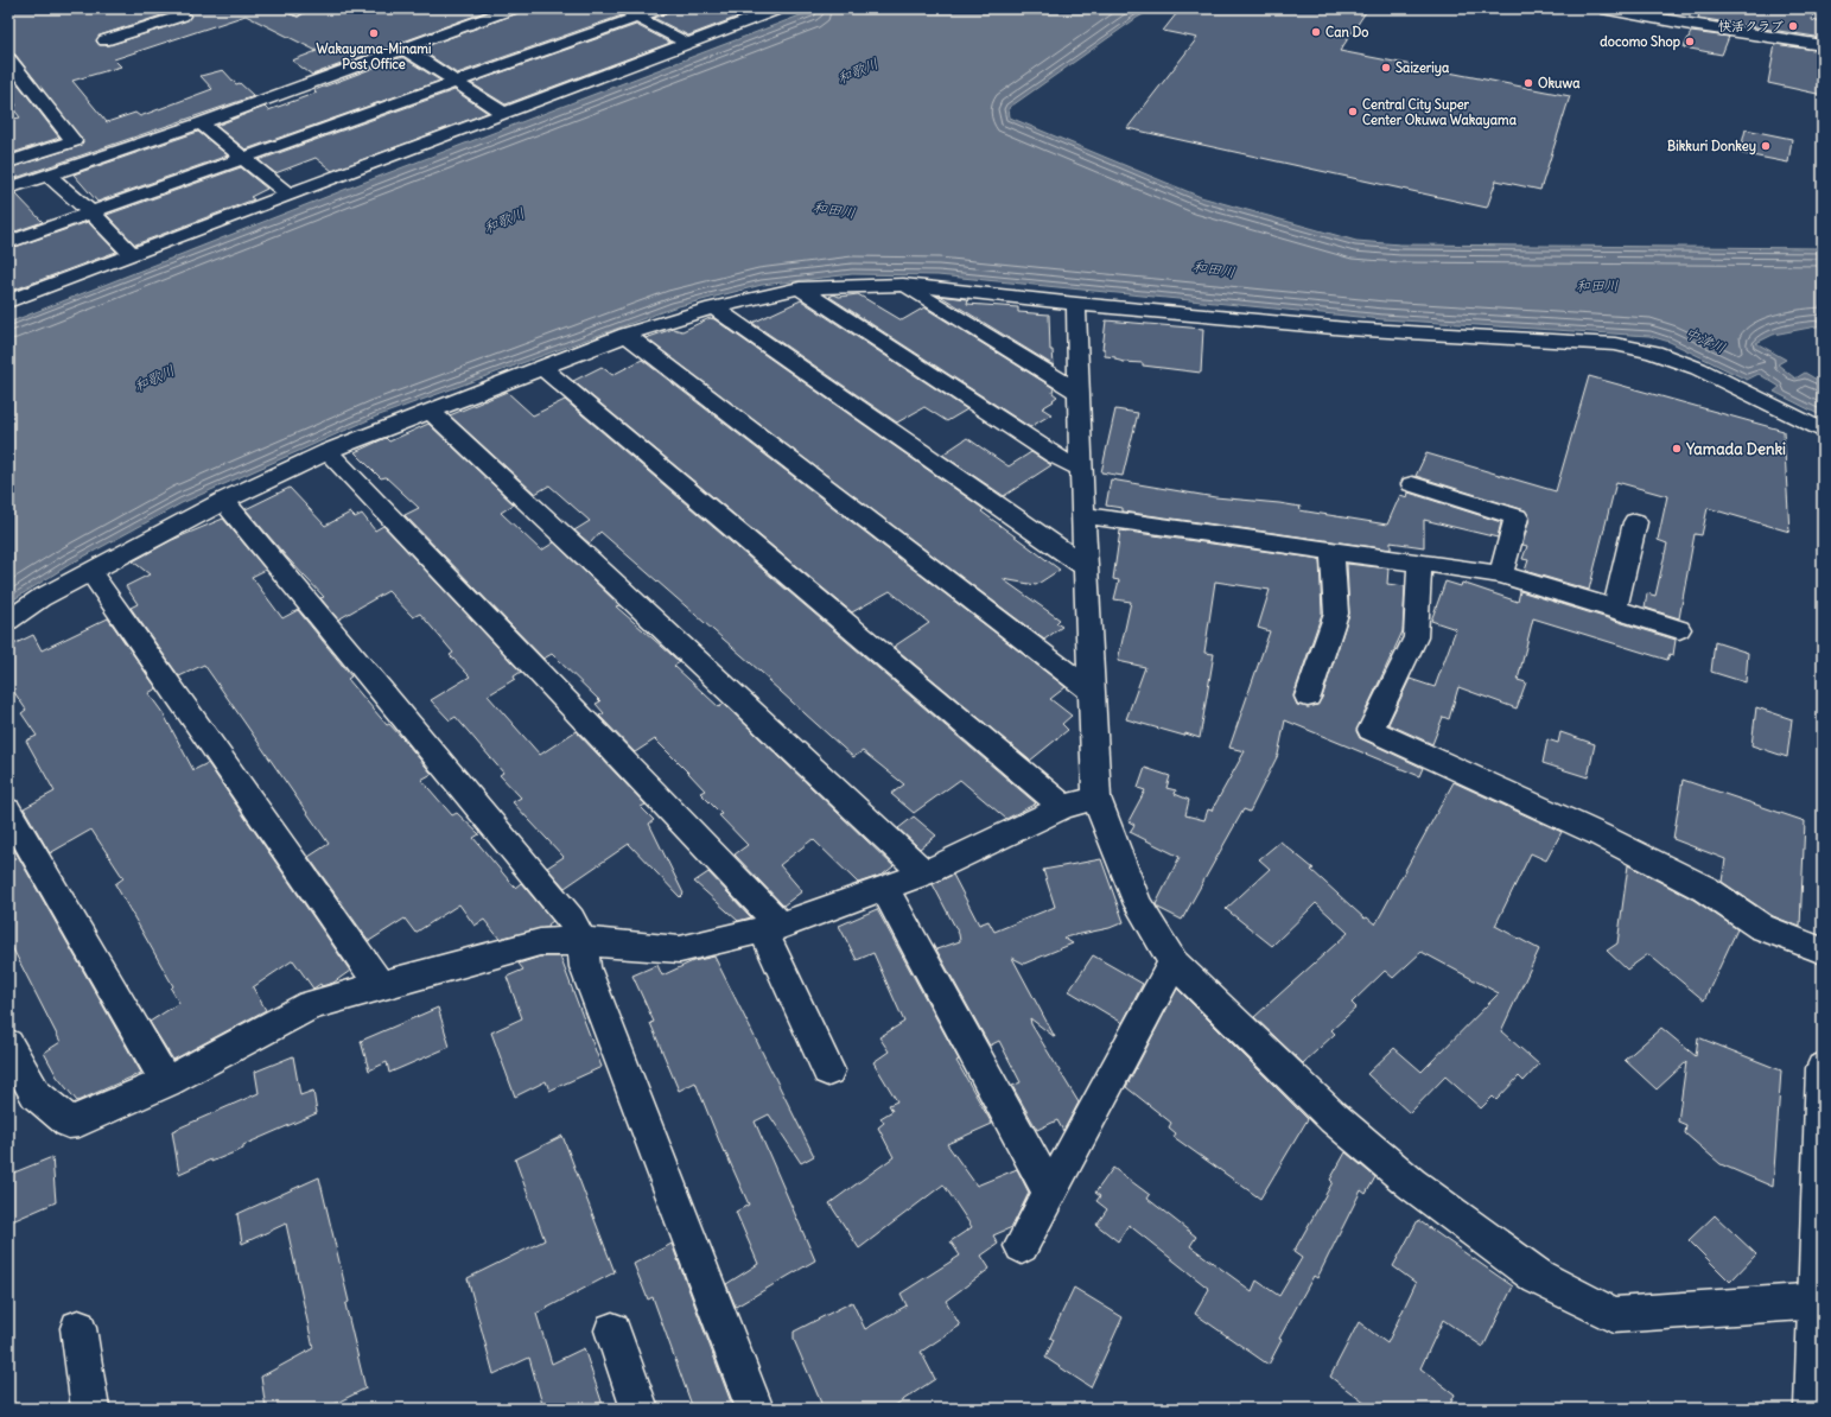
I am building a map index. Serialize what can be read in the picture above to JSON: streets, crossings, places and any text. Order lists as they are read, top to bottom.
{
  "water": ["和歌川", "和田川", "中津川"],
  "places": [
    "快活クラブ",
    "Can Do",
    "Wakayama-Minami Post Office",
    "docomo Shop",
    "Saizeriya",
    "Okuwa",
    "Central City Super Center Okuwa Wakayama",
    "Bikkuri Donkey",
    "Yamada Denki"
  ]
}
